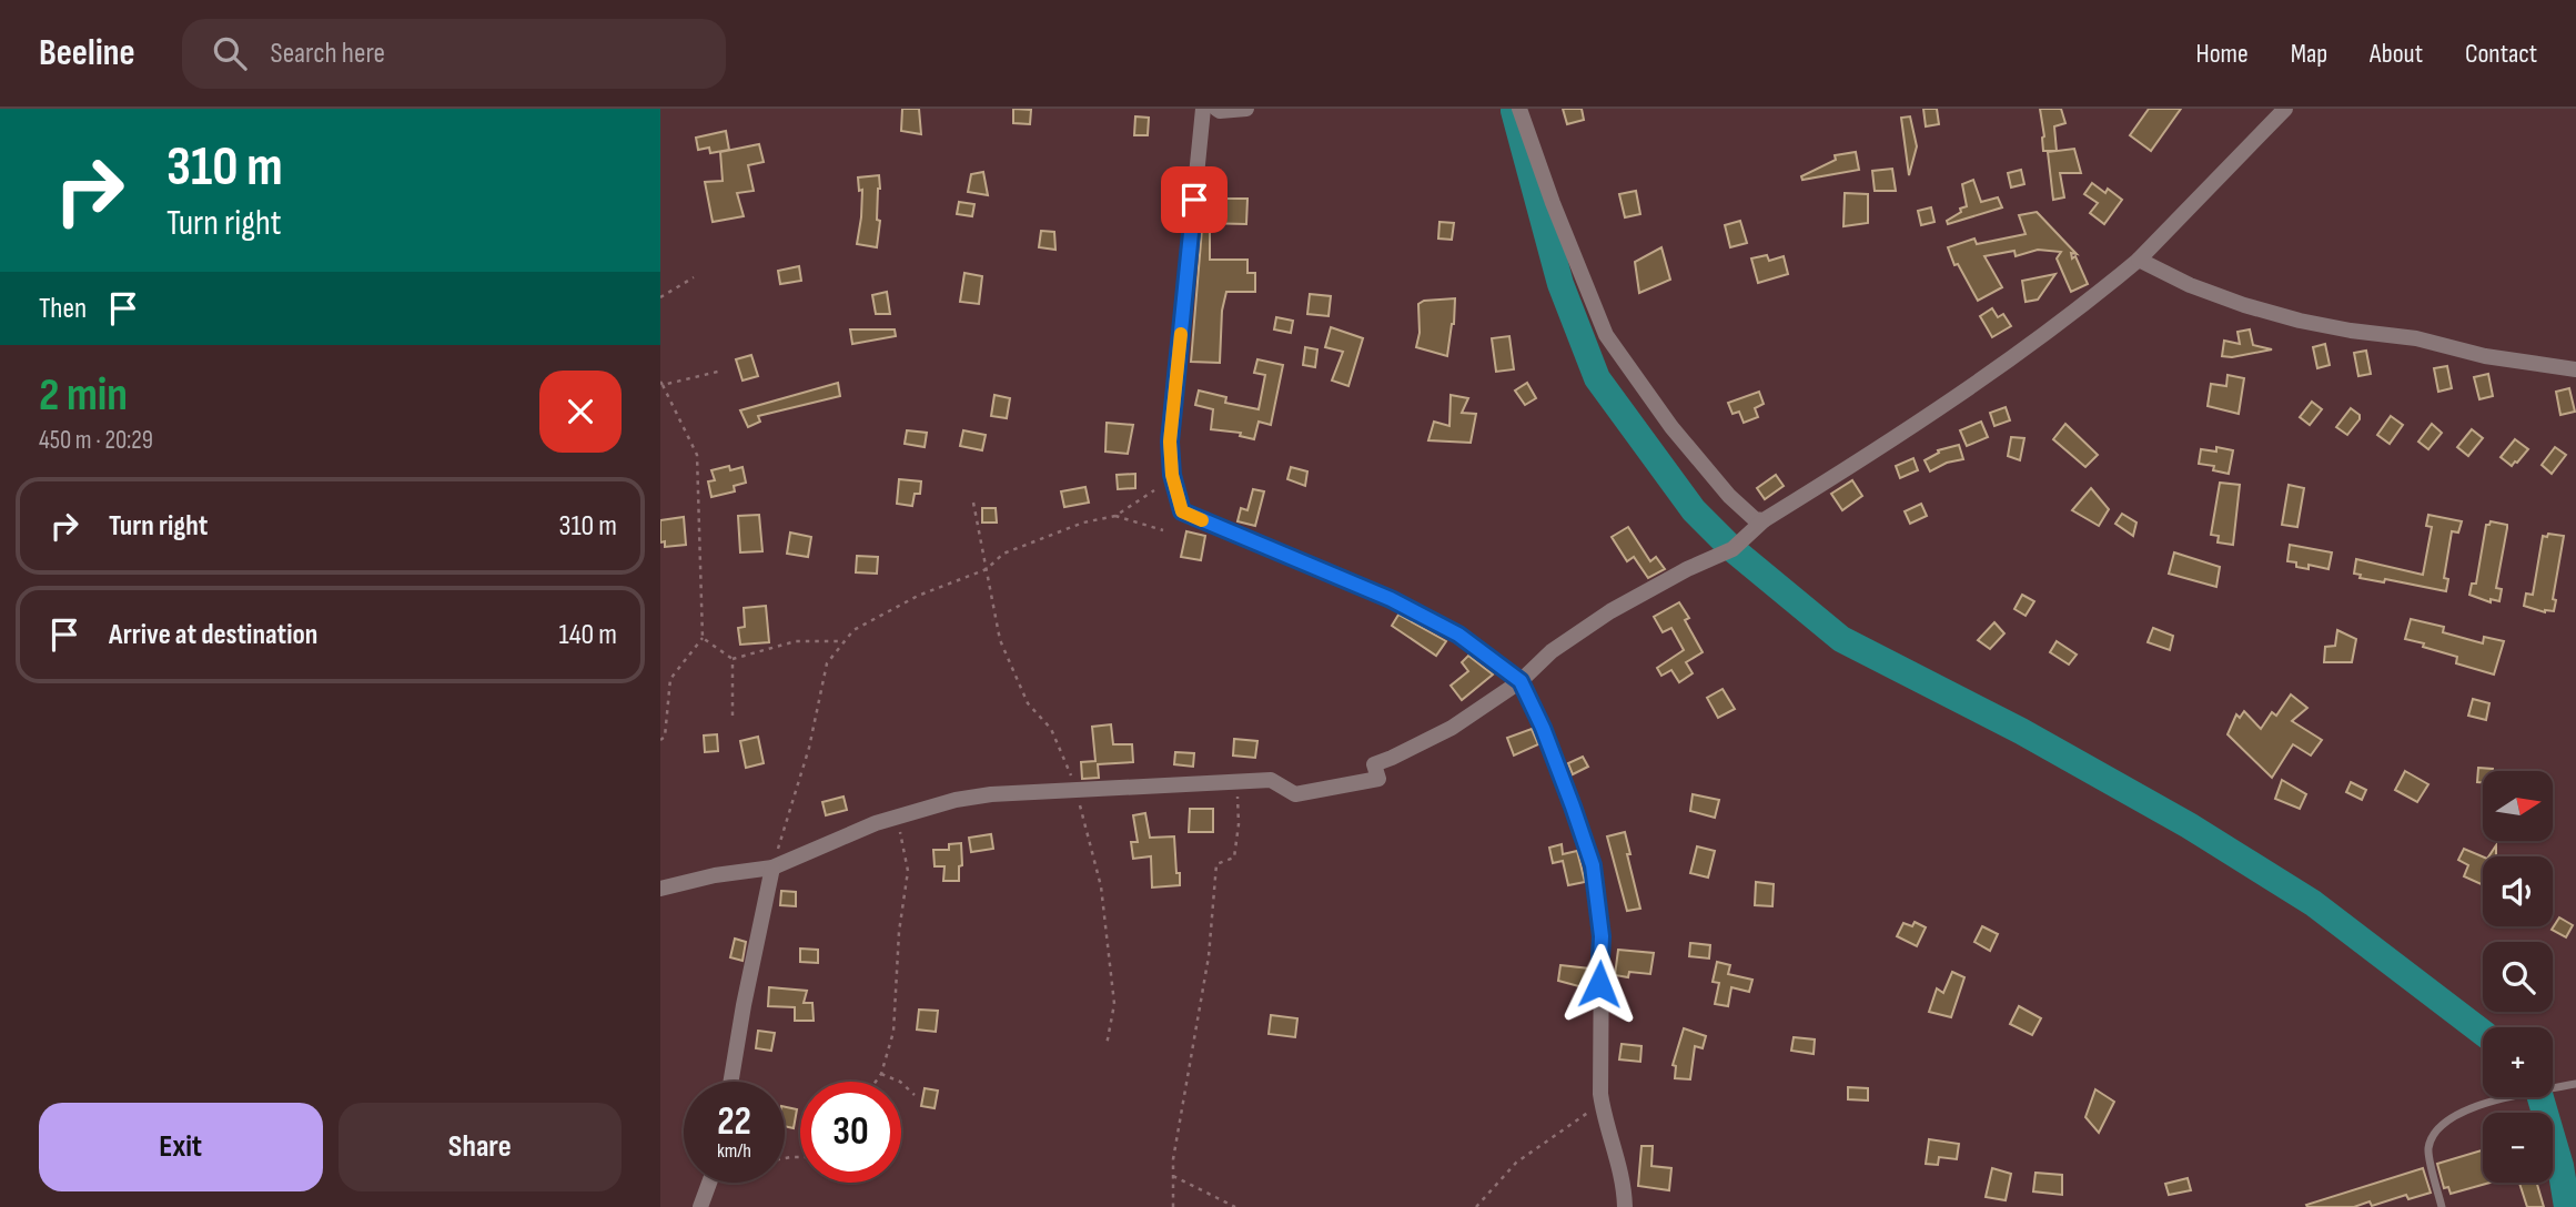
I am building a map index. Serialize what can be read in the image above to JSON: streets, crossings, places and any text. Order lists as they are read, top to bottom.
{
  "north": "right",
  "page": {
    "header": "Beeline",
    "search": "Search here",
    "nav": [
      "Home",
      "Map",
      "About",
      "Contact"
    ],
    "turn": ["310 m", "Turn right"],
    "then": "Then",
    "heading": ["2 min", "450 m · 20:29"],
    "list": [
      {
        "name": "Turn right",
        "value": "310 m"
      },
      {
        "name": "Arrive at destination",
        "value": "140 m"
      }
    ],
    "map_buttons": ["+", "−"],
    "speed": "22 km/h",
    "limit": "30",
    "buttons": ["Exit", "Share"]
  }
}
